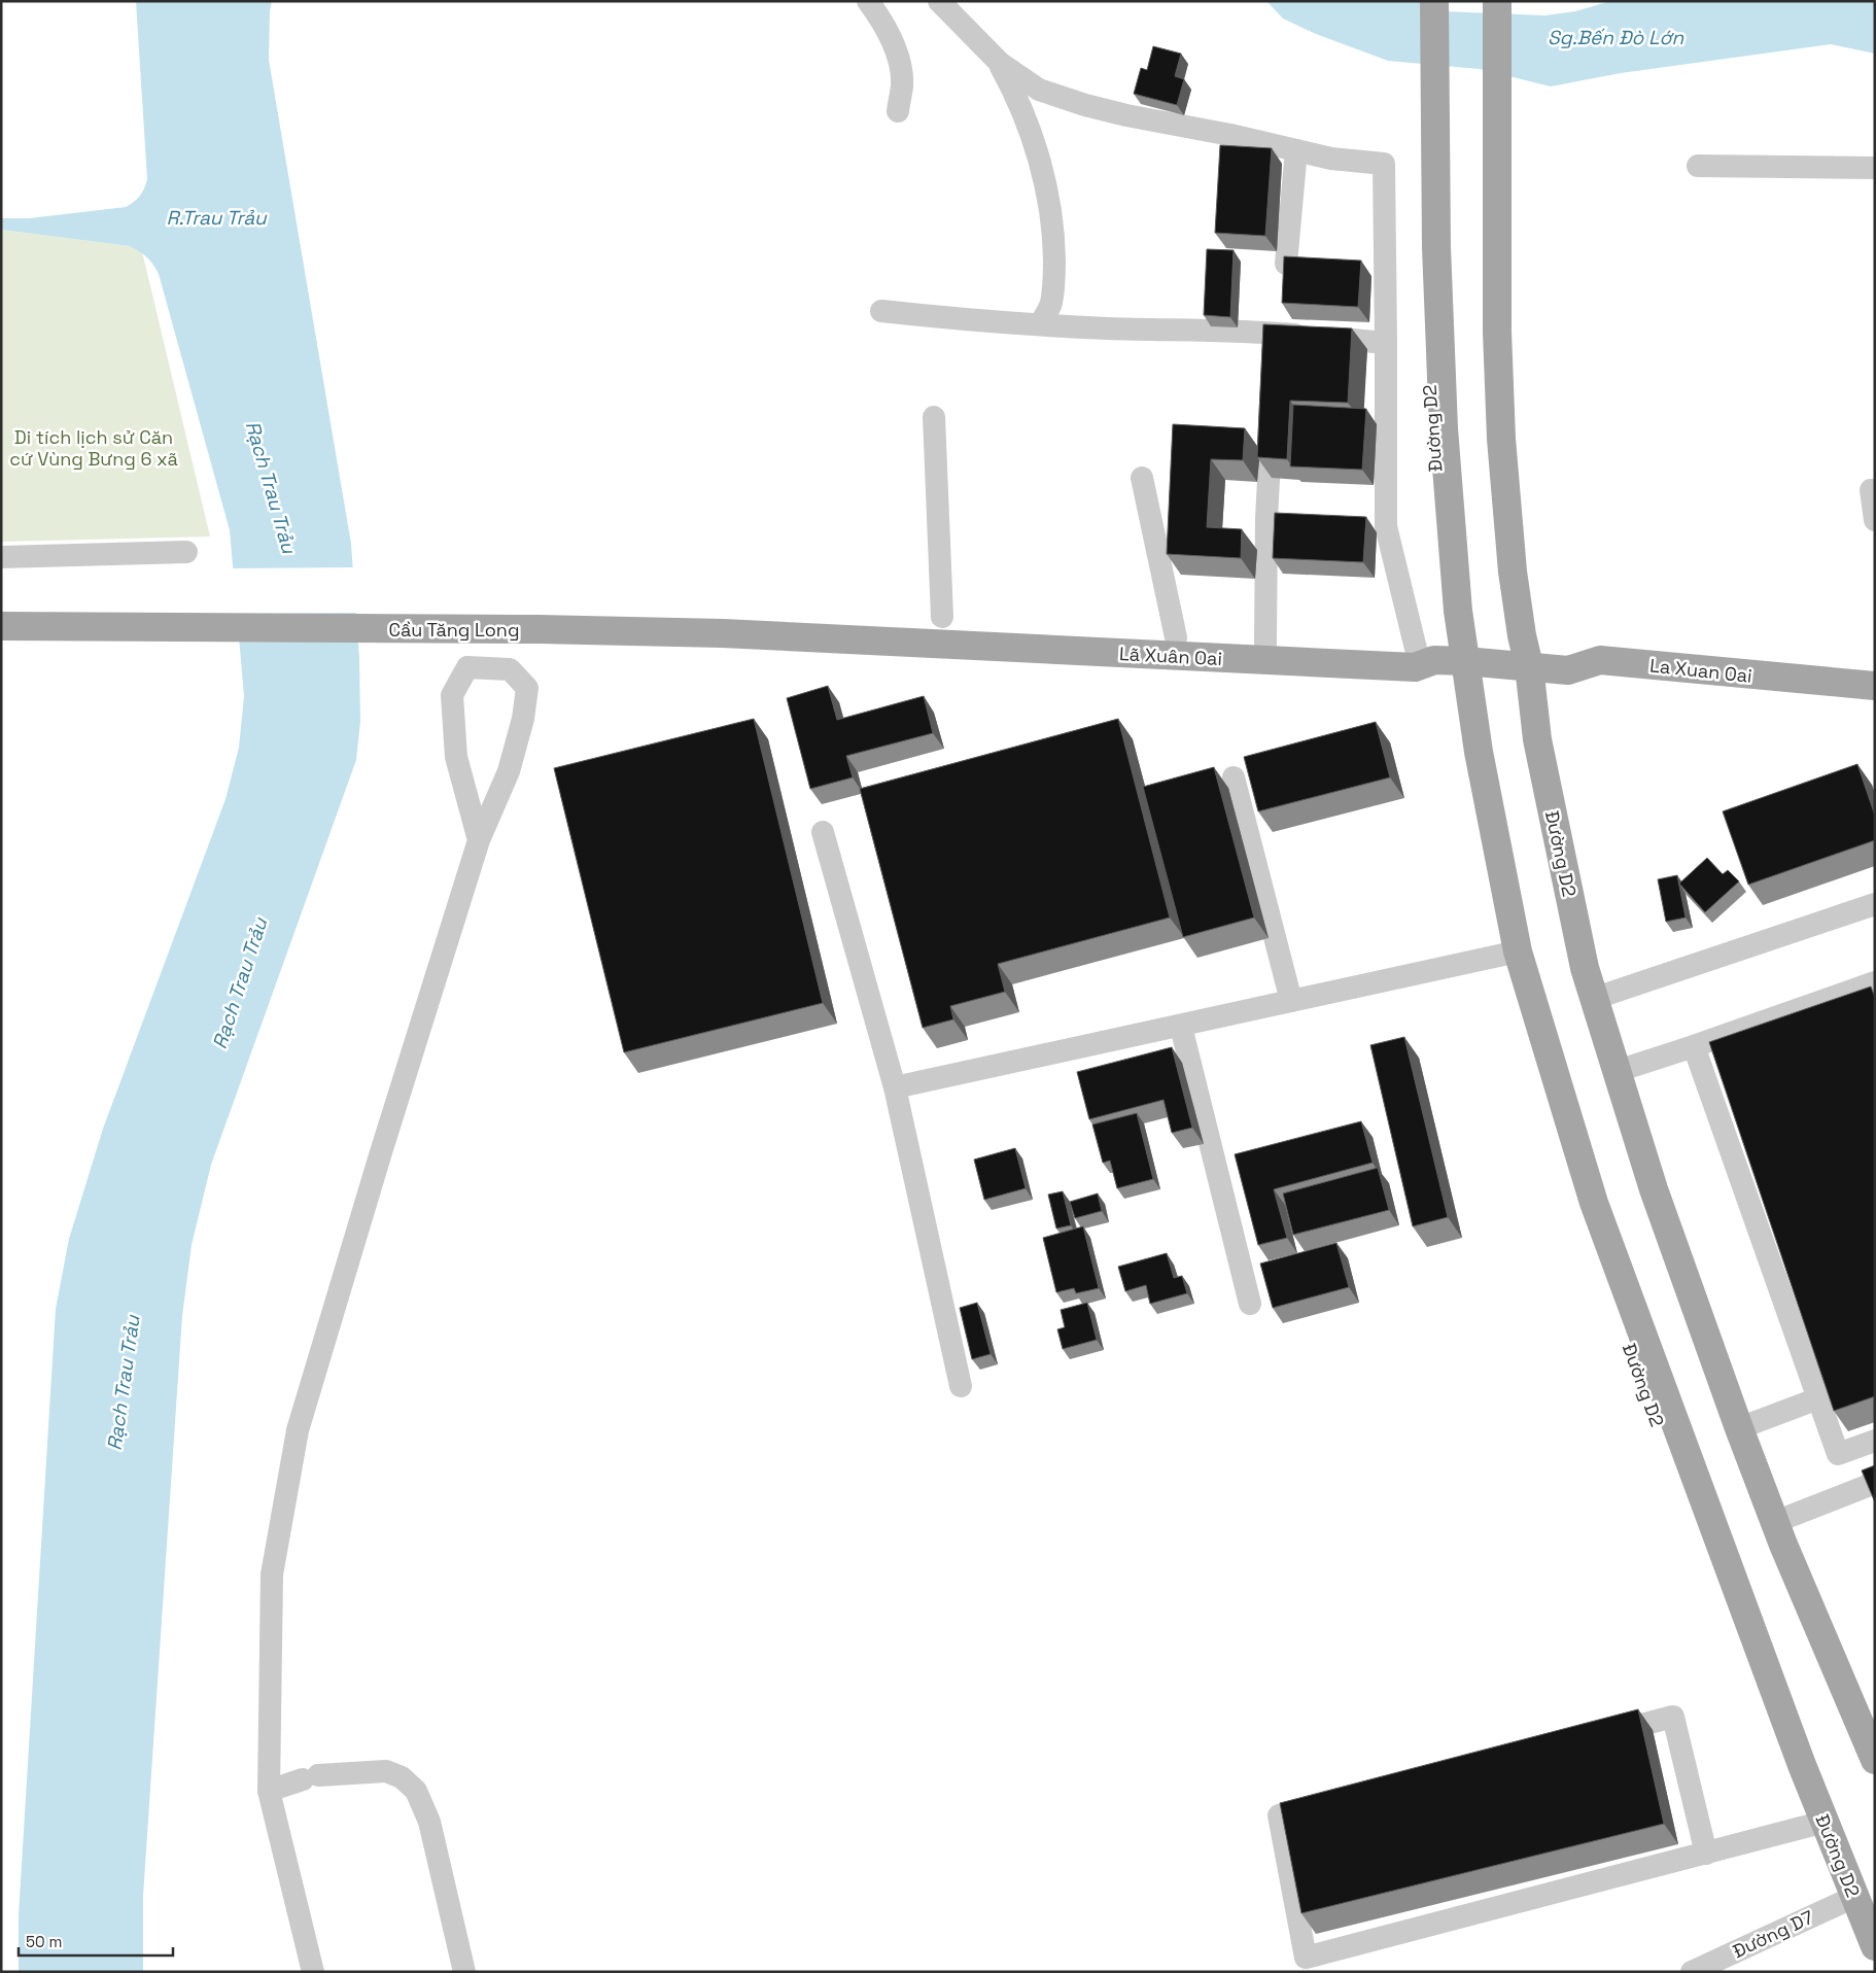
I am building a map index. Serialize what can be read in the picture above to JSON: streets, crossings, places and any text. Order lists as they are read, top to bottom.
{
  "streets": {
    "main road": ["Đường D2", "Cầu Tăng Long", "La Xuan Oai"],
    "street": ["Đường D7"]
  },
  "crossings": [
    ["Đường D2", "Cầu Tăng Long"],
    ["Đường D2", "La Xuan Oai"],
    ["Đường D2", "Đường D7"],
    ["Cầu Tăng Long", "La Xuan Oai"]
  ],
  "water": ["Sg.Bến Đò Lớn", "R.Trau Trảu", "Rạch Trau Trảu"],
  "parks": ["Di tích lịch sử Căn cứ Vùng Bưng 6 xã"],
  "scale_bar": "50 m"
}
